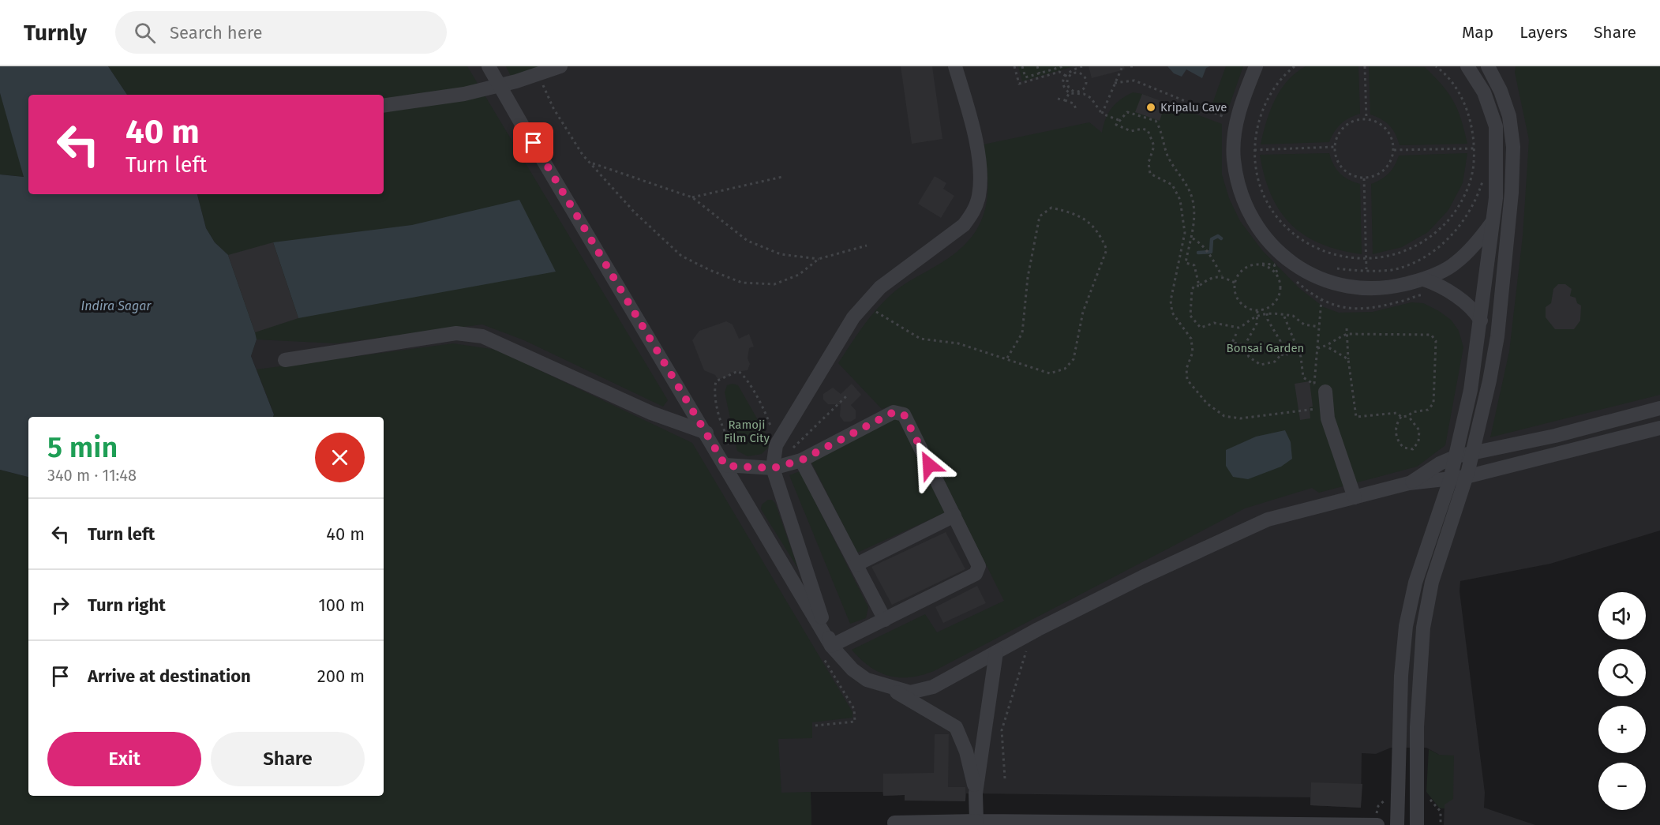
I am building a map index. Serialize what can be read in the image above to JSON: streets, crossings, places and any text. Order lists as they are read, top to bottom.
{
  "water": ["Indira Sagar"],
  "parks": ["Bonsai Garden", "Ramoji Film City"],
  "places": ["Kripalu Cave"],
  "page": {
    "header": "Turnly",
    "search": "Search here",
    "nav": ["Map", "Layers", "Share"],
    "turn": ["40 m", "Turn left"],
    "heading": ["5 min", "340 m · 11:48"],
    "list": [
      {
        "name": "Turn left",
        "value": "40 m"
      },
      {
        "name": "Turn right",
        "value": "100 m"
      },
      {
        "name": "Arrive at destination",
        "value": "200 m"
      }
    ],
    "map_buttons": ["+", "−"],
    "buttons": ["Exit", "Share"]
  }
}
